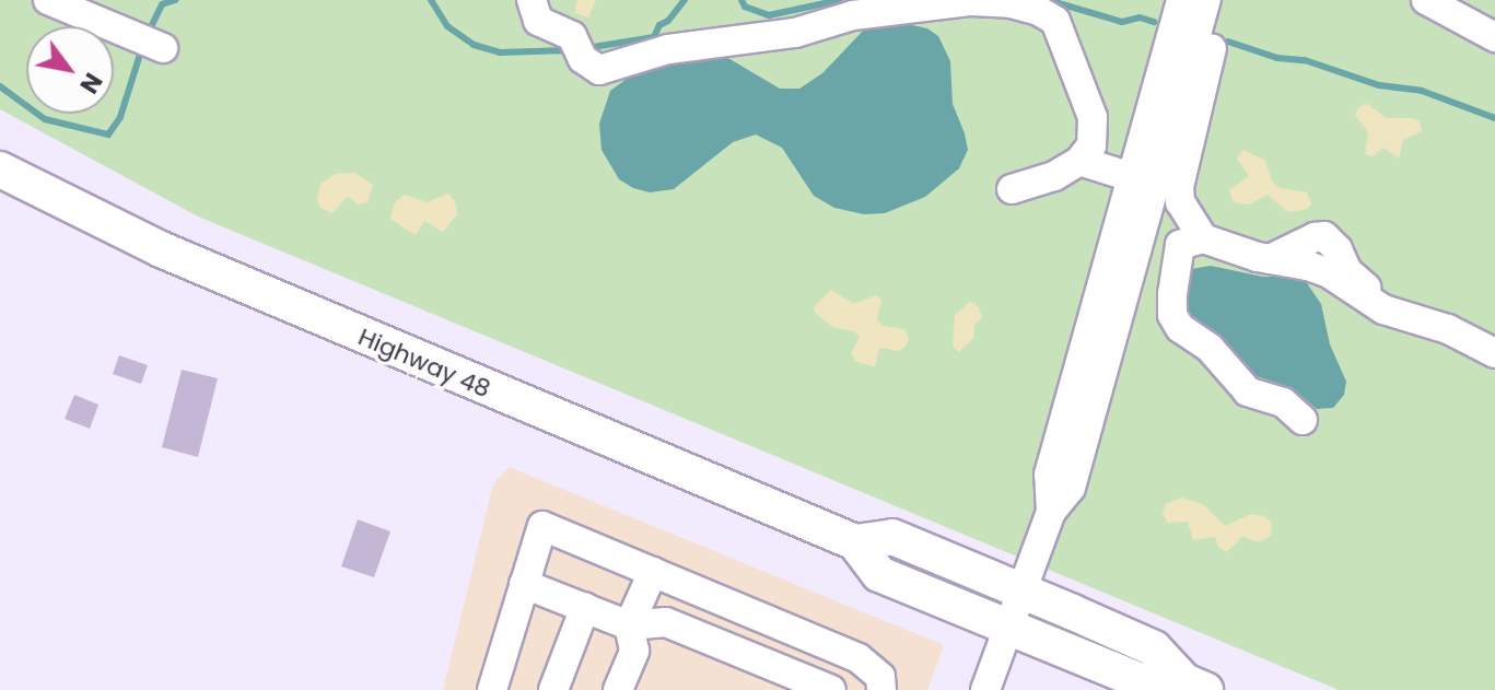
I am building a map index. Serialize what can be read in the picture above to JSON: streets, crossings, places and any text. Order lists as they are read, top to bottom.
{
  "streets": {
    "main road": ["Highway 48"]
  },
  "north": "bottom right"
}
